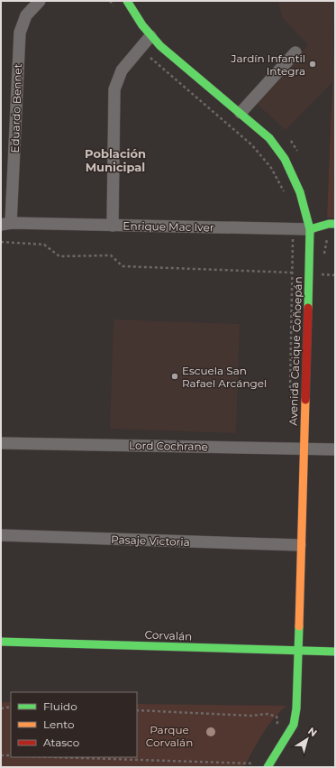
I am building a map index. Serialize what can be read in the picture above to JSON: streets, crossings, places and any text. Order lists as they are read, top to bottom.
{
  "streets": {
    "street": [
      "Eduardo Bennet",
      "Enrique Mac Iver",
      "Avenida Cacique Coñoepán",
      "Lord Cochrane",
      "Pasaje Victoria",
      "Corvalán"
    ]
  },
  "crossings": [
    ["Eduardo Bennet", "Enrique Mac Iver"],
    ["Enrique Mac Iver", "Avenida Cacique Coñoepán"],
    ["Avenida Cacique Coñoepán", "Lord Cochrane"],
    ["Avenida Cacique Coñoepán", "Pasaje Victoria"],
    ["Avenida Cacique Coñoepán", "Corvalán"]
  ],
  "districts": ["Población Municipal"],
  "parks": ["Parque Corvalán"],
  "places": ["Jardín Infantil Integra", "Escuela San Rafael Arcángel"],
  "legend": ["Fluido", "Lento", "Atasco"],
  "north": "top right"
}
